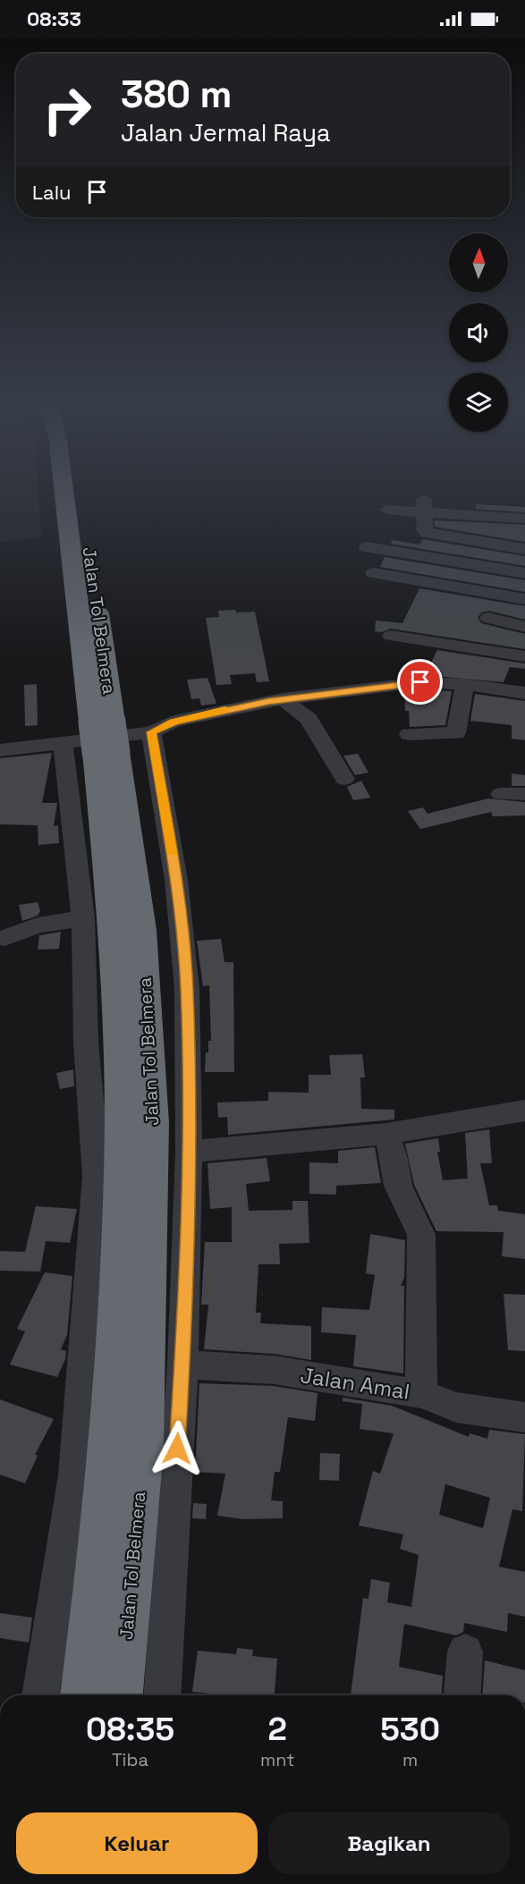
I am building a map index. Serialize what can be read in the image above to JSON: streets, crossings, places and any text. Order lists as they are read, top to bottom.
{
  "streets": {
    "highway": ["Jalan Tol Belmera"],
    "street": ["Jalan Amal"]
  },
  "north": "top",
  "page": {
    "status": "08:33",
    "turn": ["380 m", "Jalan Jermal Raya"],
    "then": "Lalu",
    "eta": [
      "08:35",
      "Tiba",
      "2",
      "mnt",
      "530",
      "m"
    ],
    "buttons": ["Keluar", "Bagikan"]
  }
}
